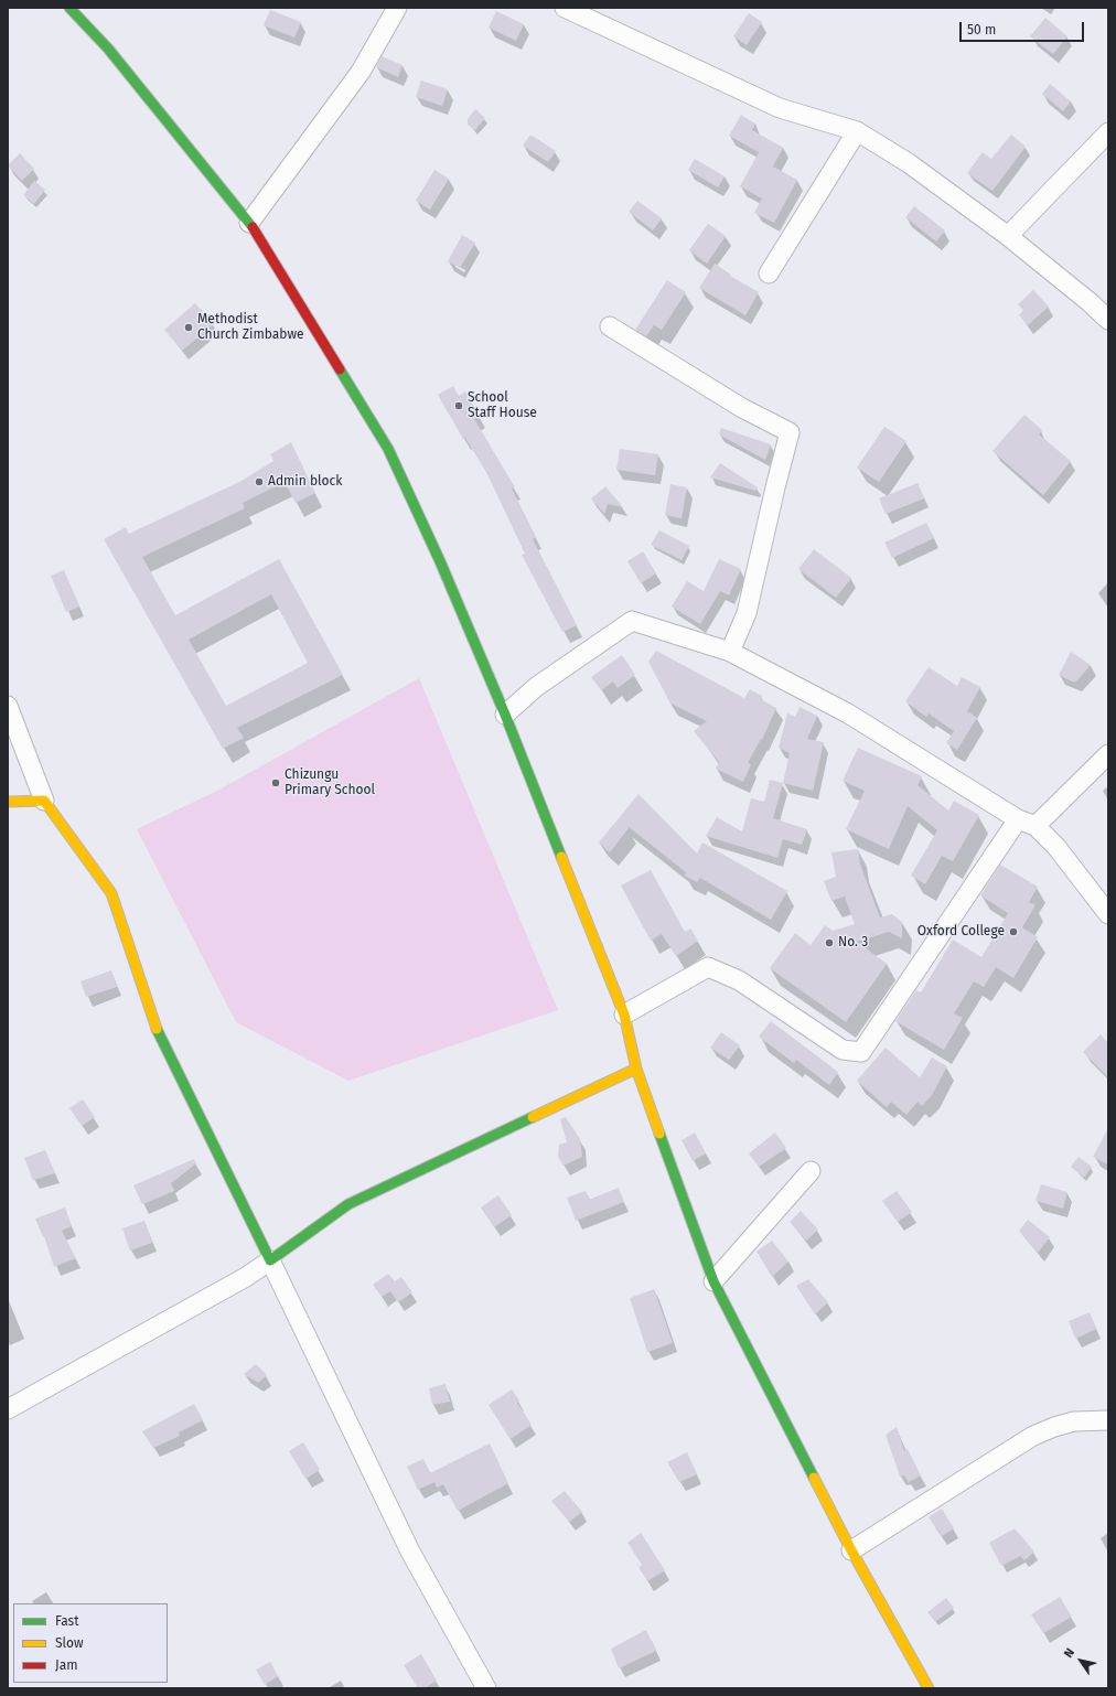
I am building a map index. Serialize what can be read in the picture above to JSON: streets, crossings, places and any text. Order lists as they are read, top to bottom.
{
  "places": [
    "Methodist Church Zimbabwe",
    "School Staff House",
    "Admin block",
    "Chizungu Primary School",
    "Oxford College",
    "No. 3"
  ],
  "legend": ["Fast", "Slow", "Jam"],
  "scale_bar": "50 m",
  "north": "top left"
}
